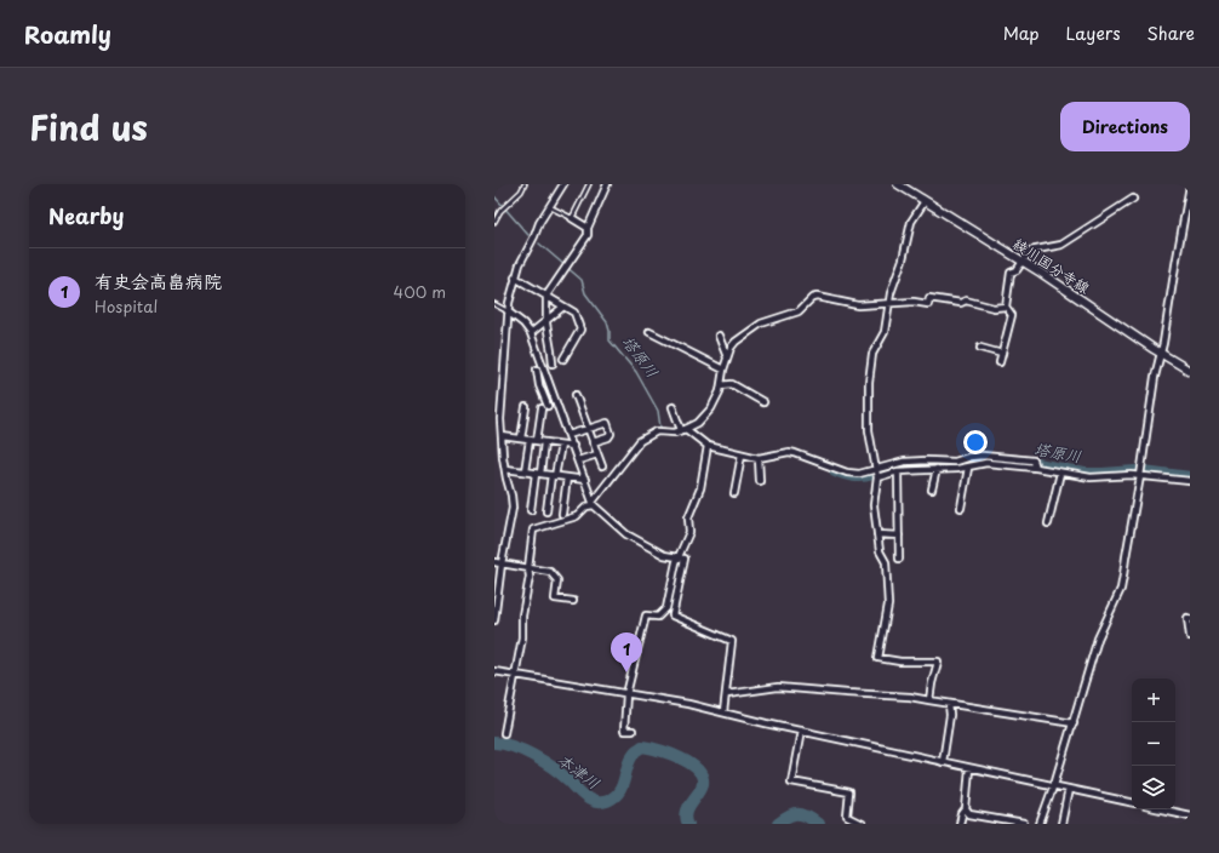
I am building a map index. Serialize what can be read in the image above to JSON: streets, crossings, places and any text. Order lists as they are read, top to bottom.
{
  "streets": {
    "main road": ["綾川国分寺線"]
  },
  "water": ["塔原川", "本津川"],
  "page": {
    "header": "Roamly",
    "nav": ["Map", "Layers", "Share"],
    "title": "Find us",
    "buttons": "Directions",
    "heading": "Nearby",
    "list": [
      {
        "mark": "1",
        "name": "有史会高畠病院",
        "note": "Hospital",
        "value": "400 m"
      }
    ],
    "pins": "1",
    "map_buttons": ["+", "−"]
  }
}
